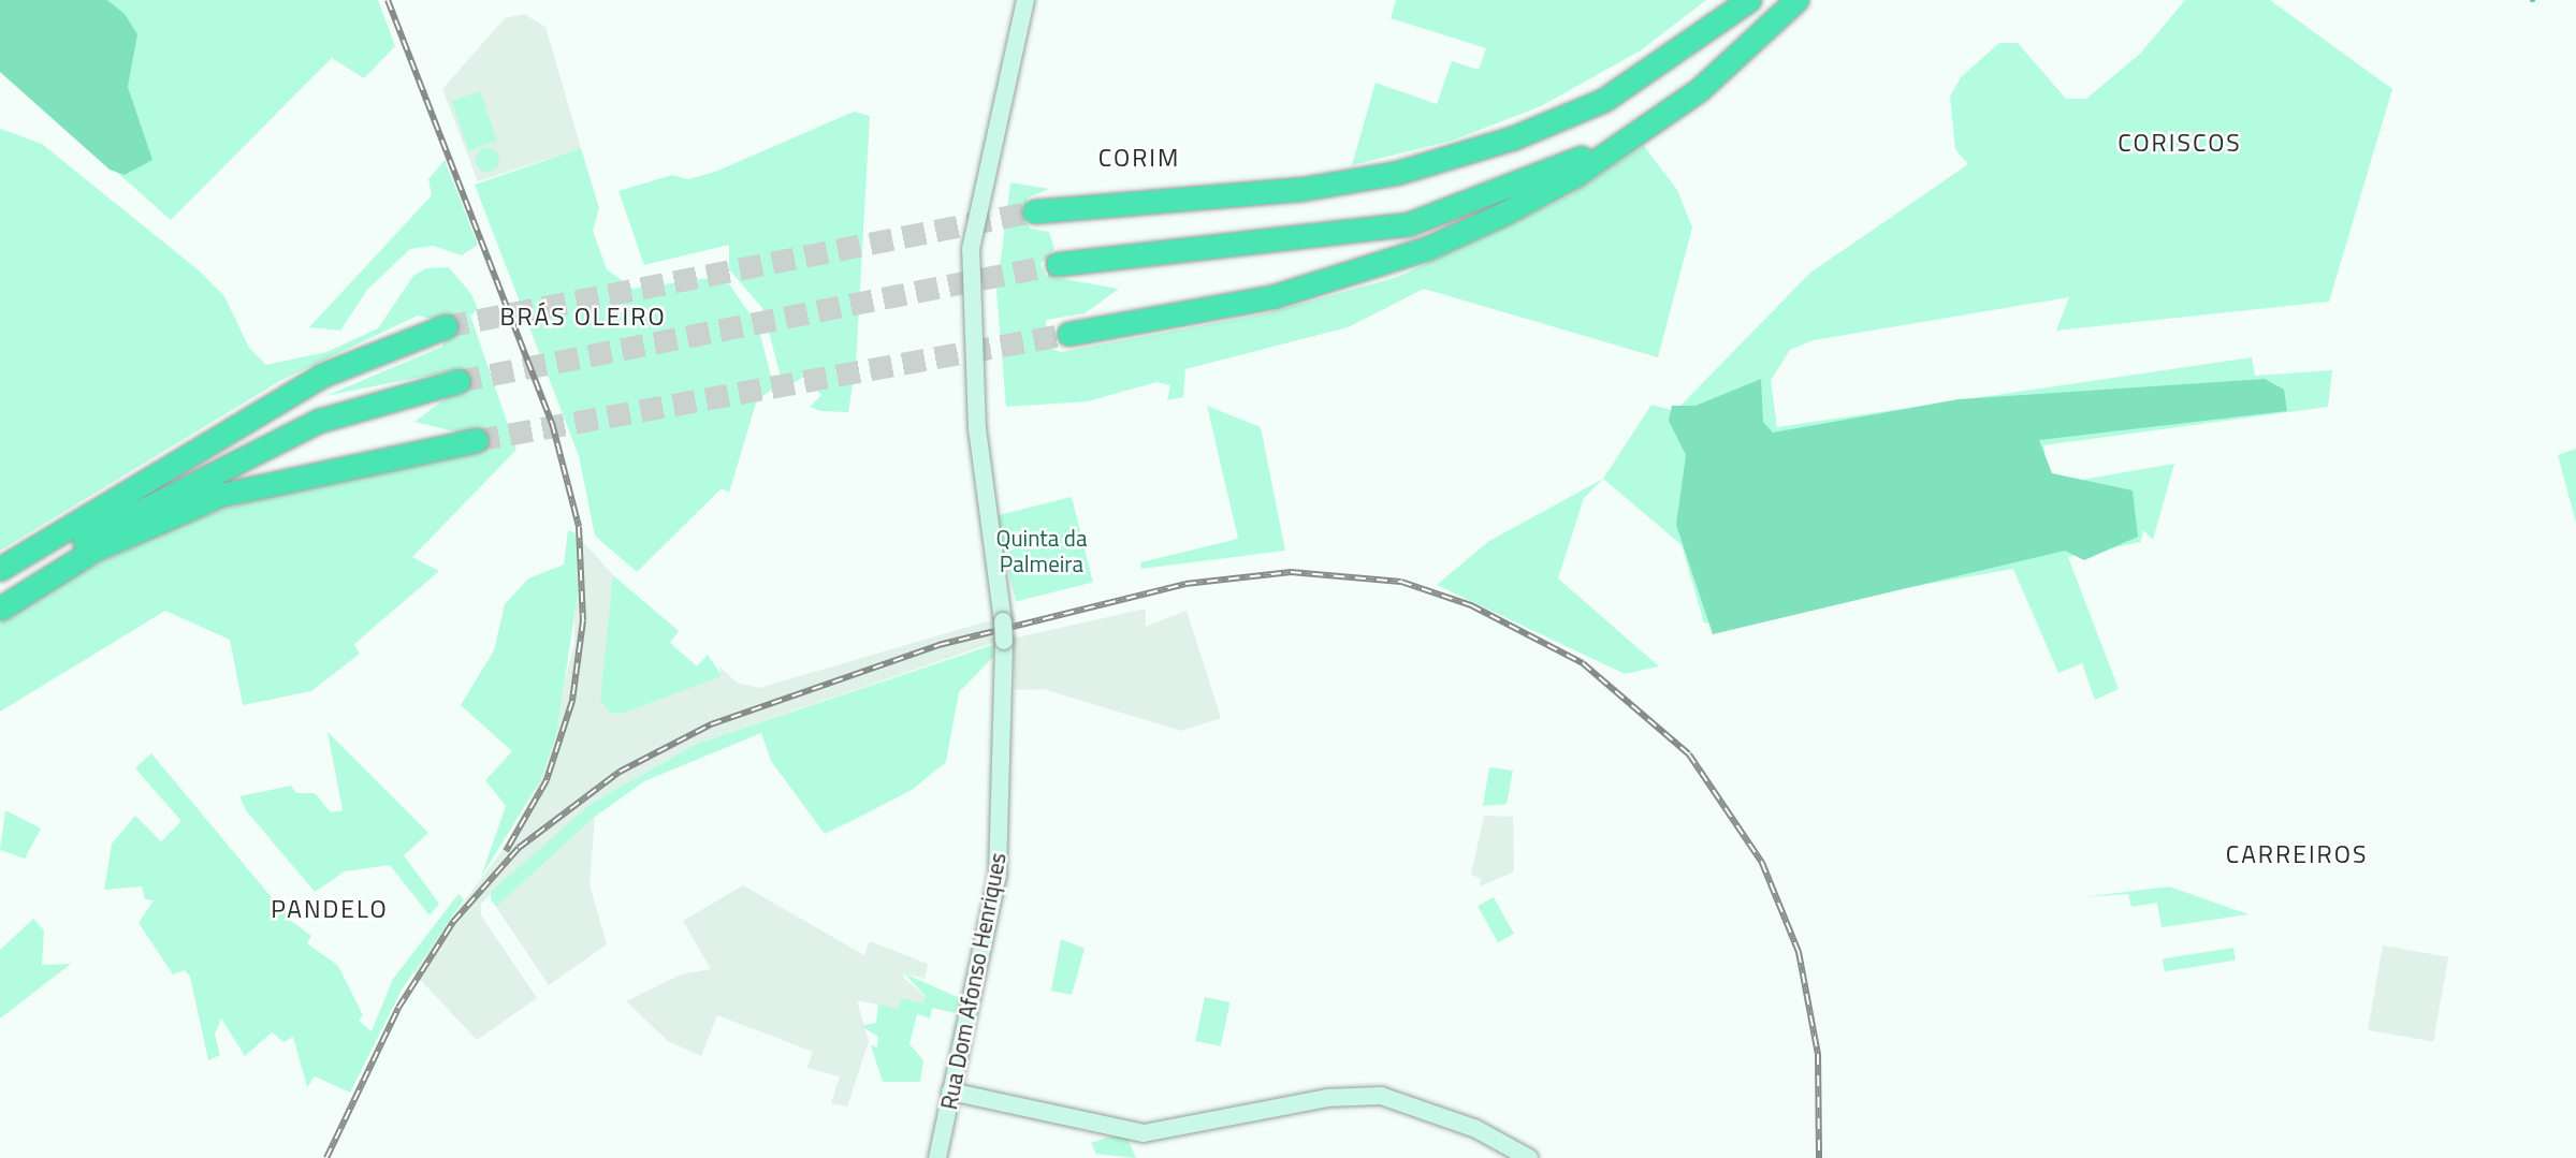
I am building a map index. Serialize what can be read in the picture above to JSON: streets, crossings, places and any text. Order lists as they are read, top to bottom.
{
  "streets": {
    "main road": ["Rua Dom Afonso Henriques"]
  },
  "districts": [
    "CORISCOS",
    "CORIM",
    "BRÁS OLEIRO",
    "CARREIROS",
    "PANDELO"
  ],
  "parks": ["Quinta da Palmeira"]
}
